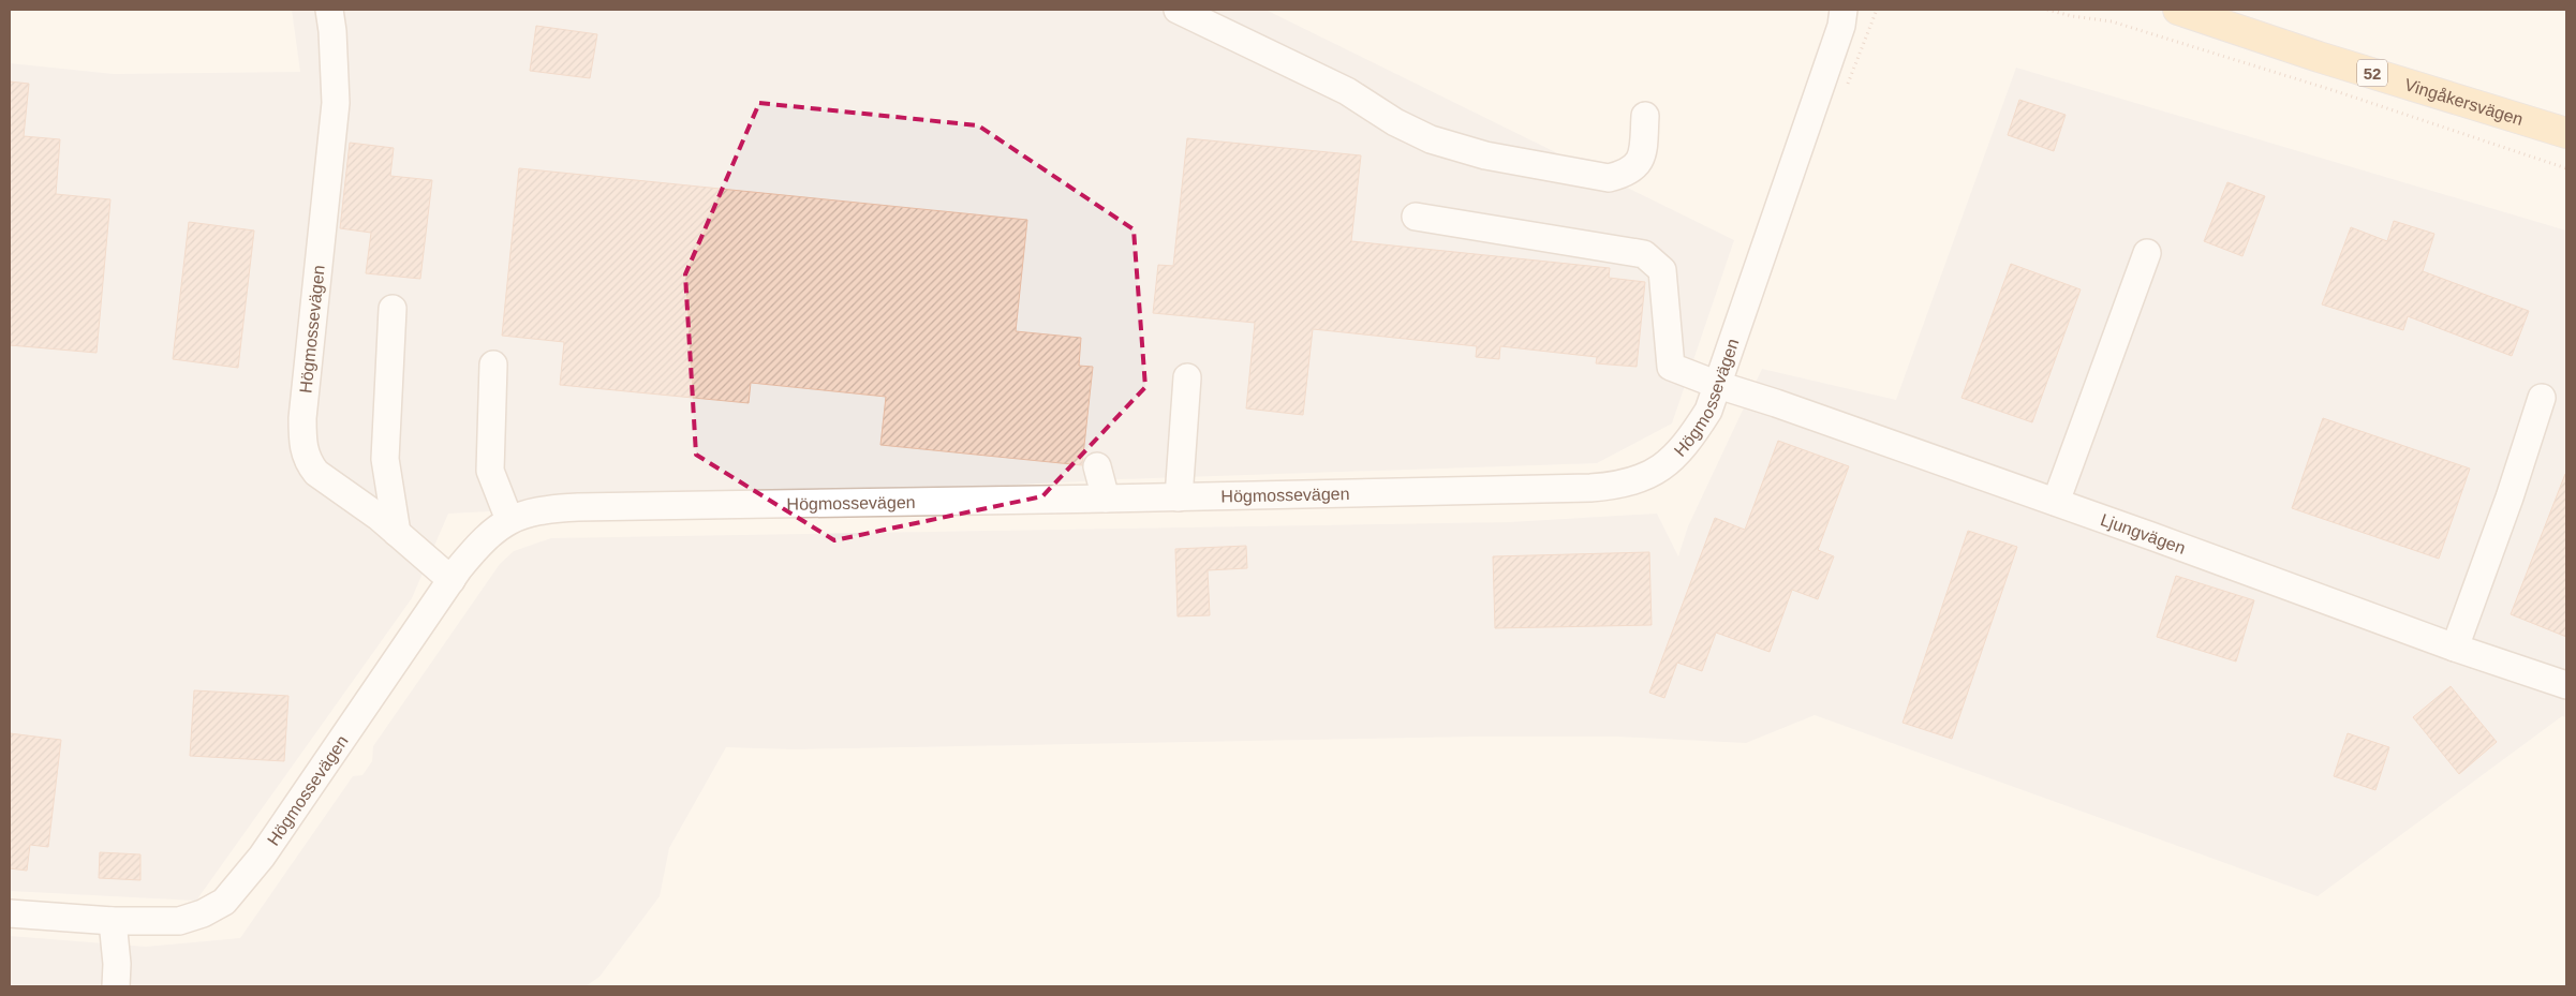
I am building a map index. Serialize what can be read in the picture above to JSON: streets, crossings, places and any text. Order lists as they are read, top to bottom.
{
  "streets": {
    "main road": ["52", "Vingåkersvägen"],
    "street": ["Högmossevägen", "Ljungvägen"]
  },
  "crossings": [
    ["Högmossevägen", "Ljungvägen"]
  ]
}
